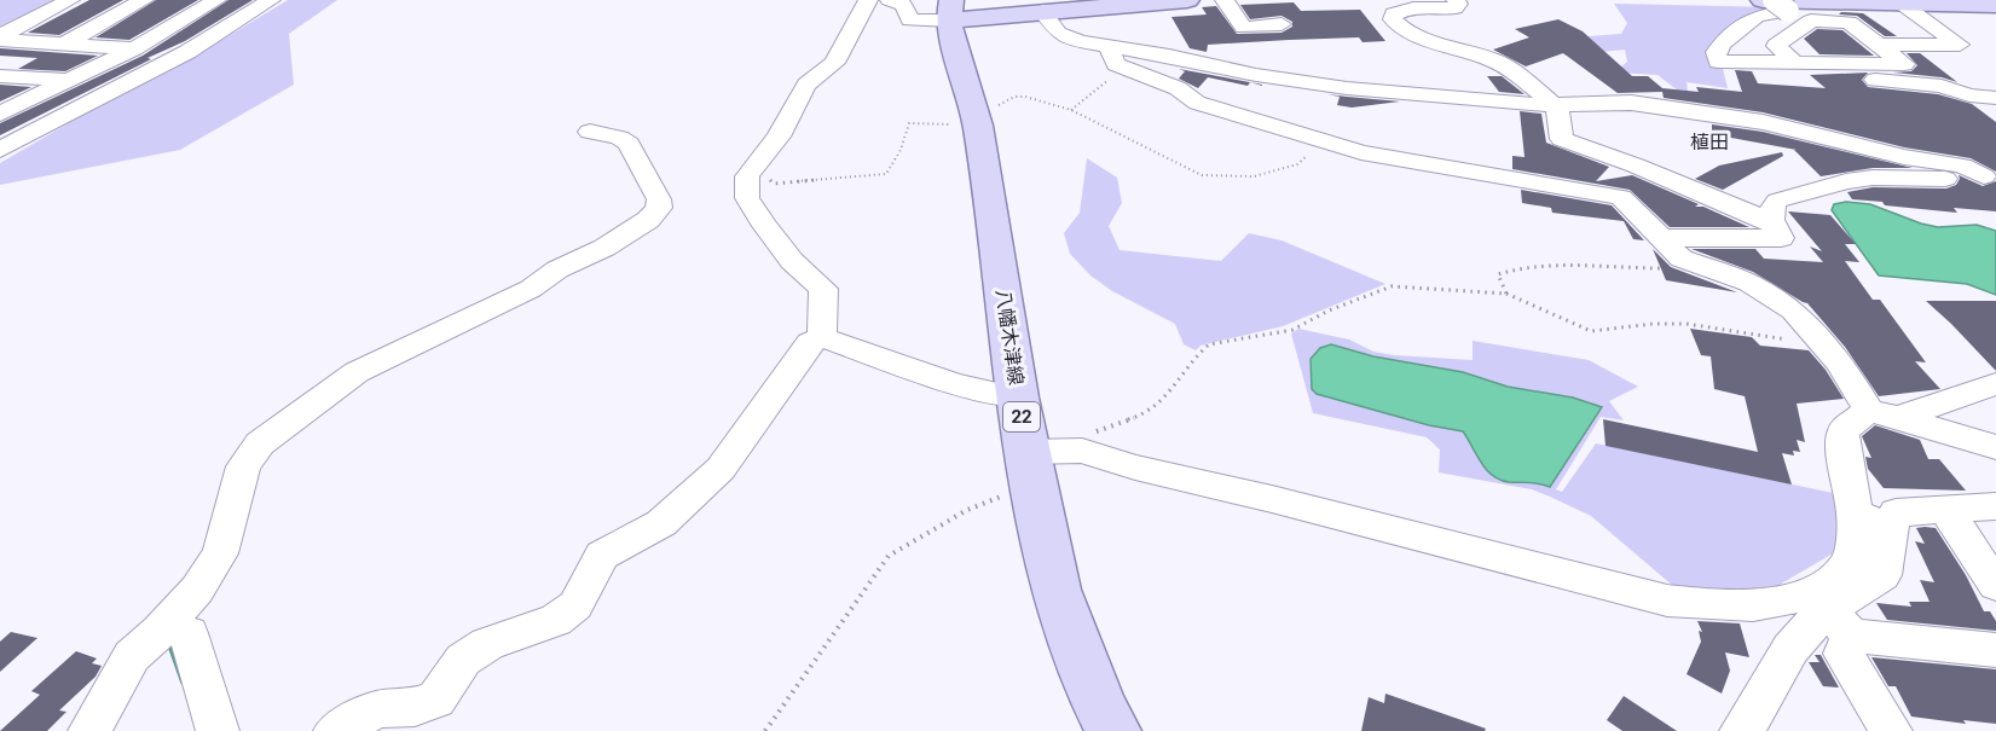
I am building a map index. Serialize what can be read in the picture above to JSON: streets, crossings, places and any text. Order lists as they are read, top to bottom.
{
  "streets": {
    "main road": ["八幡木津線", "22"]
  },
  "districts": ["植田"]
}
